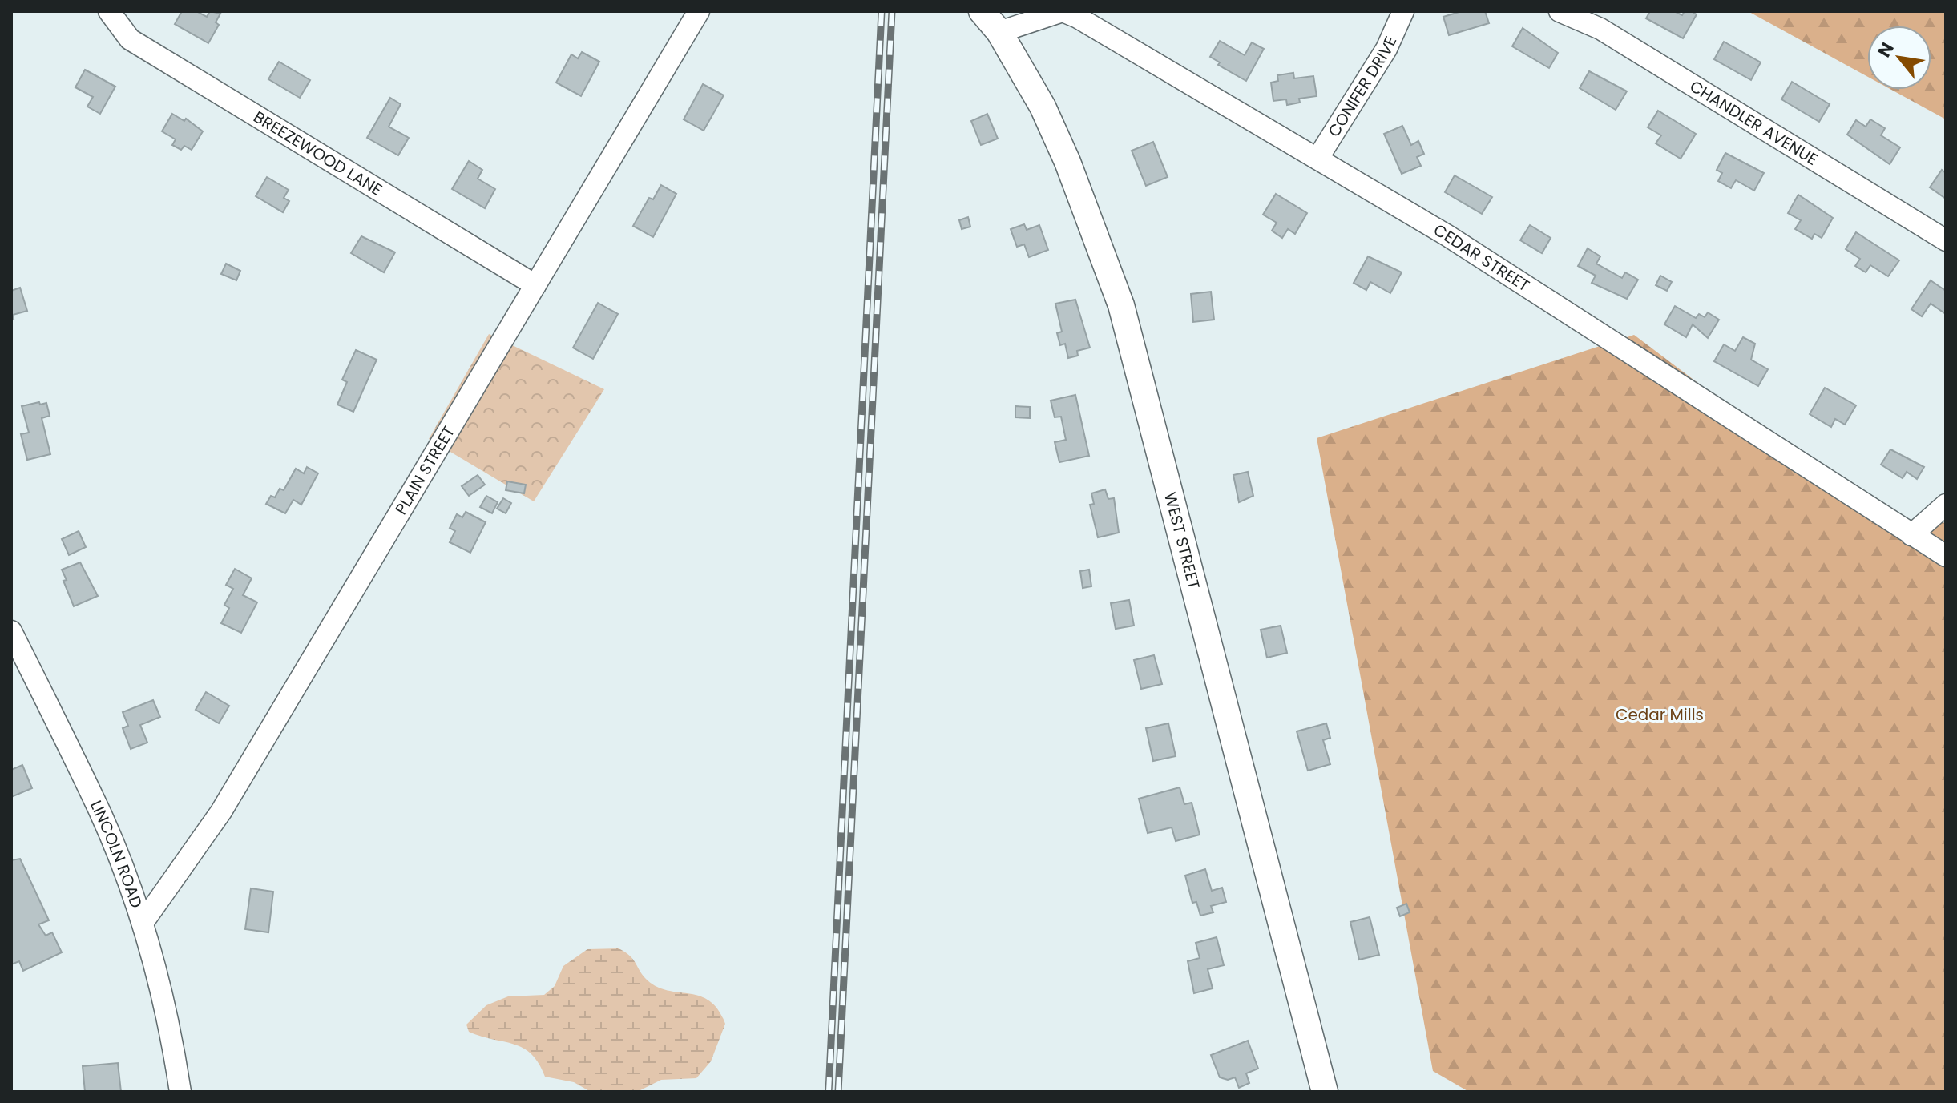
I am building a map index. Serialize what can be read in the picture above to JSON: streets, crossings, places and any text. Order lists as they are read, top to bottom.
{
  "streets": {
    "main road": ["WEST STREET"],
    "street": [
      "CONIFER DRIVE",
      "CHANDLER AVENUE",
      "BREEZEWOOD LANE",
      "CEDAR STREET",
      "PLAIN STREET",
      "LINCOLN ROAD"
    ]
  },
  "crossings": [
    ["CONIFER DRIVE", "CEDAR STREET"],
    ["BREEZEWOOD LANE", "PLAIN STREET"],
    ["CEDAR STREET", "WEST STREET"],
    ["PLAIN STREET", "LINCOLN ROAD"]
  ],
  "parks": ["Cedar Mills"],
  "north": "top left"
}
